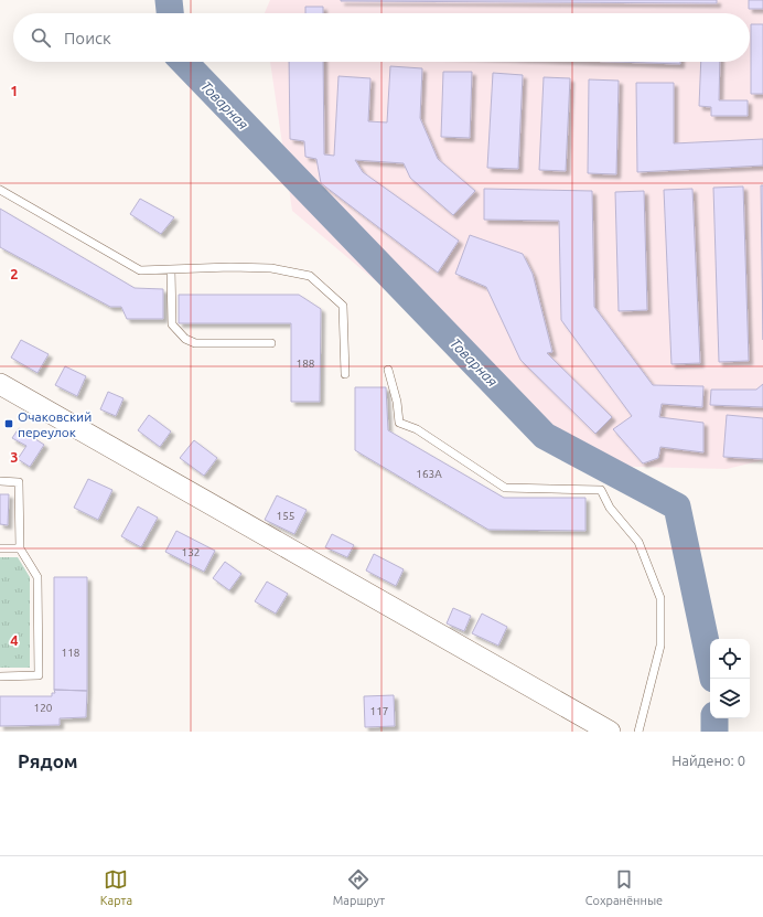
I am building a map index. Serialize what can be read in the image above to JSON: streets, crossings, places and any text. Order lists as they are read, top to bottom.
{
  "water": ["Товарная"],
  "places": {
    "transit": ["Очаковский переулок"]
  },
  "house_numbers": [
    "188",
    "163А",
    "155",
    "132",
    "118",
    "120",
    "117"
  ],
  "page": {
    "search": "Поиск",
    "heading": ["Рядом", "Найдено: 0"],
    "nav": ["Карта", "Маршрут", "Сохранённые"]
  },
  "grid": {
    "rows": [
      "1",
      "2",
      "3",
      "4"
    ]
  }
}
